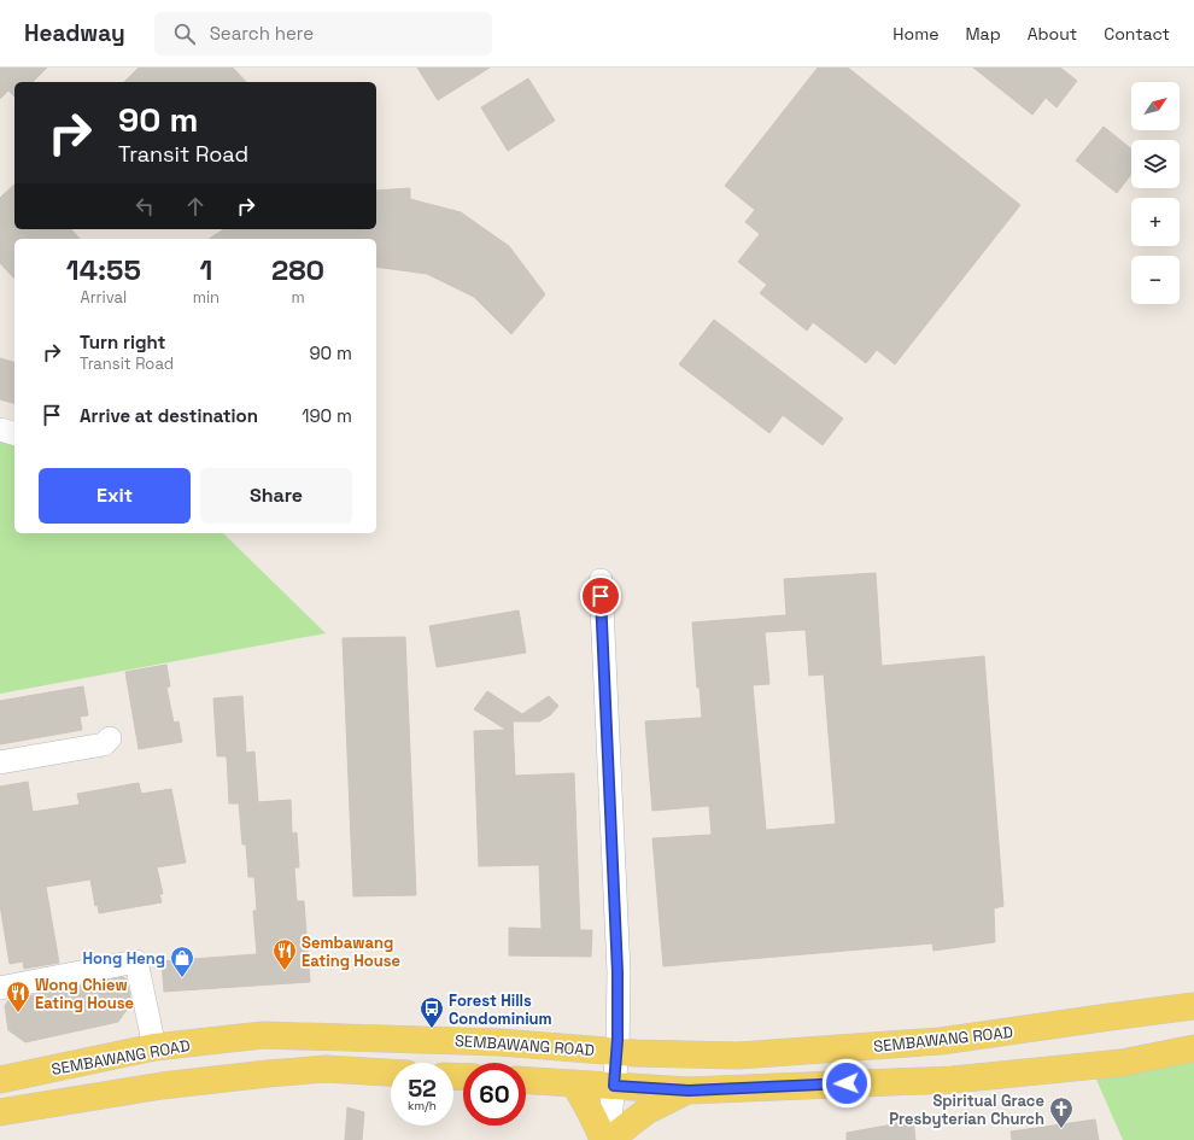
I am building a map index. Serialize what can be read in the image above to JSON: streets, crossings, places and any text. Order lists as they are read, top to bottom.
{
  "streets": {
    "main road": ["SEMBAWANG ROAD"]
  },
  "places": {
    "restaurant": ["Sembawang Eating House", "Wong Chiew Eating House"],
    "shop": ["Hong Heng"],
    "bus stop": ["Forest Hills Condominium"],
    "church": ["Spiritual Grace Presbyterian Church"]
  },
  "north": "top right",
  "page": {
    "header": "Headway",
    "search": "Search here",
    "nav": [
      "Home",
      "Map",
      "About",
      "Contact"
    ],
    "map_buttons": ["+", "−"],
    "turn": ["90 m", "Transit Road"],
    "eta": [
      "14:55",
      "Arrival",
      "1",
      "min",
      "280",
      "m"
    ],
    "list": [
      {
        "name": "Turn right",
        "note": "Transit Road",
        "value": "90 m"
      },
      {
        "name": "Arrive at destination",
        "value": "190 m"
      }
    ],
    "buttons": ["Exit", "Share"],
    "speed": "52 km/h",
    "limit": "60"
  }
}
